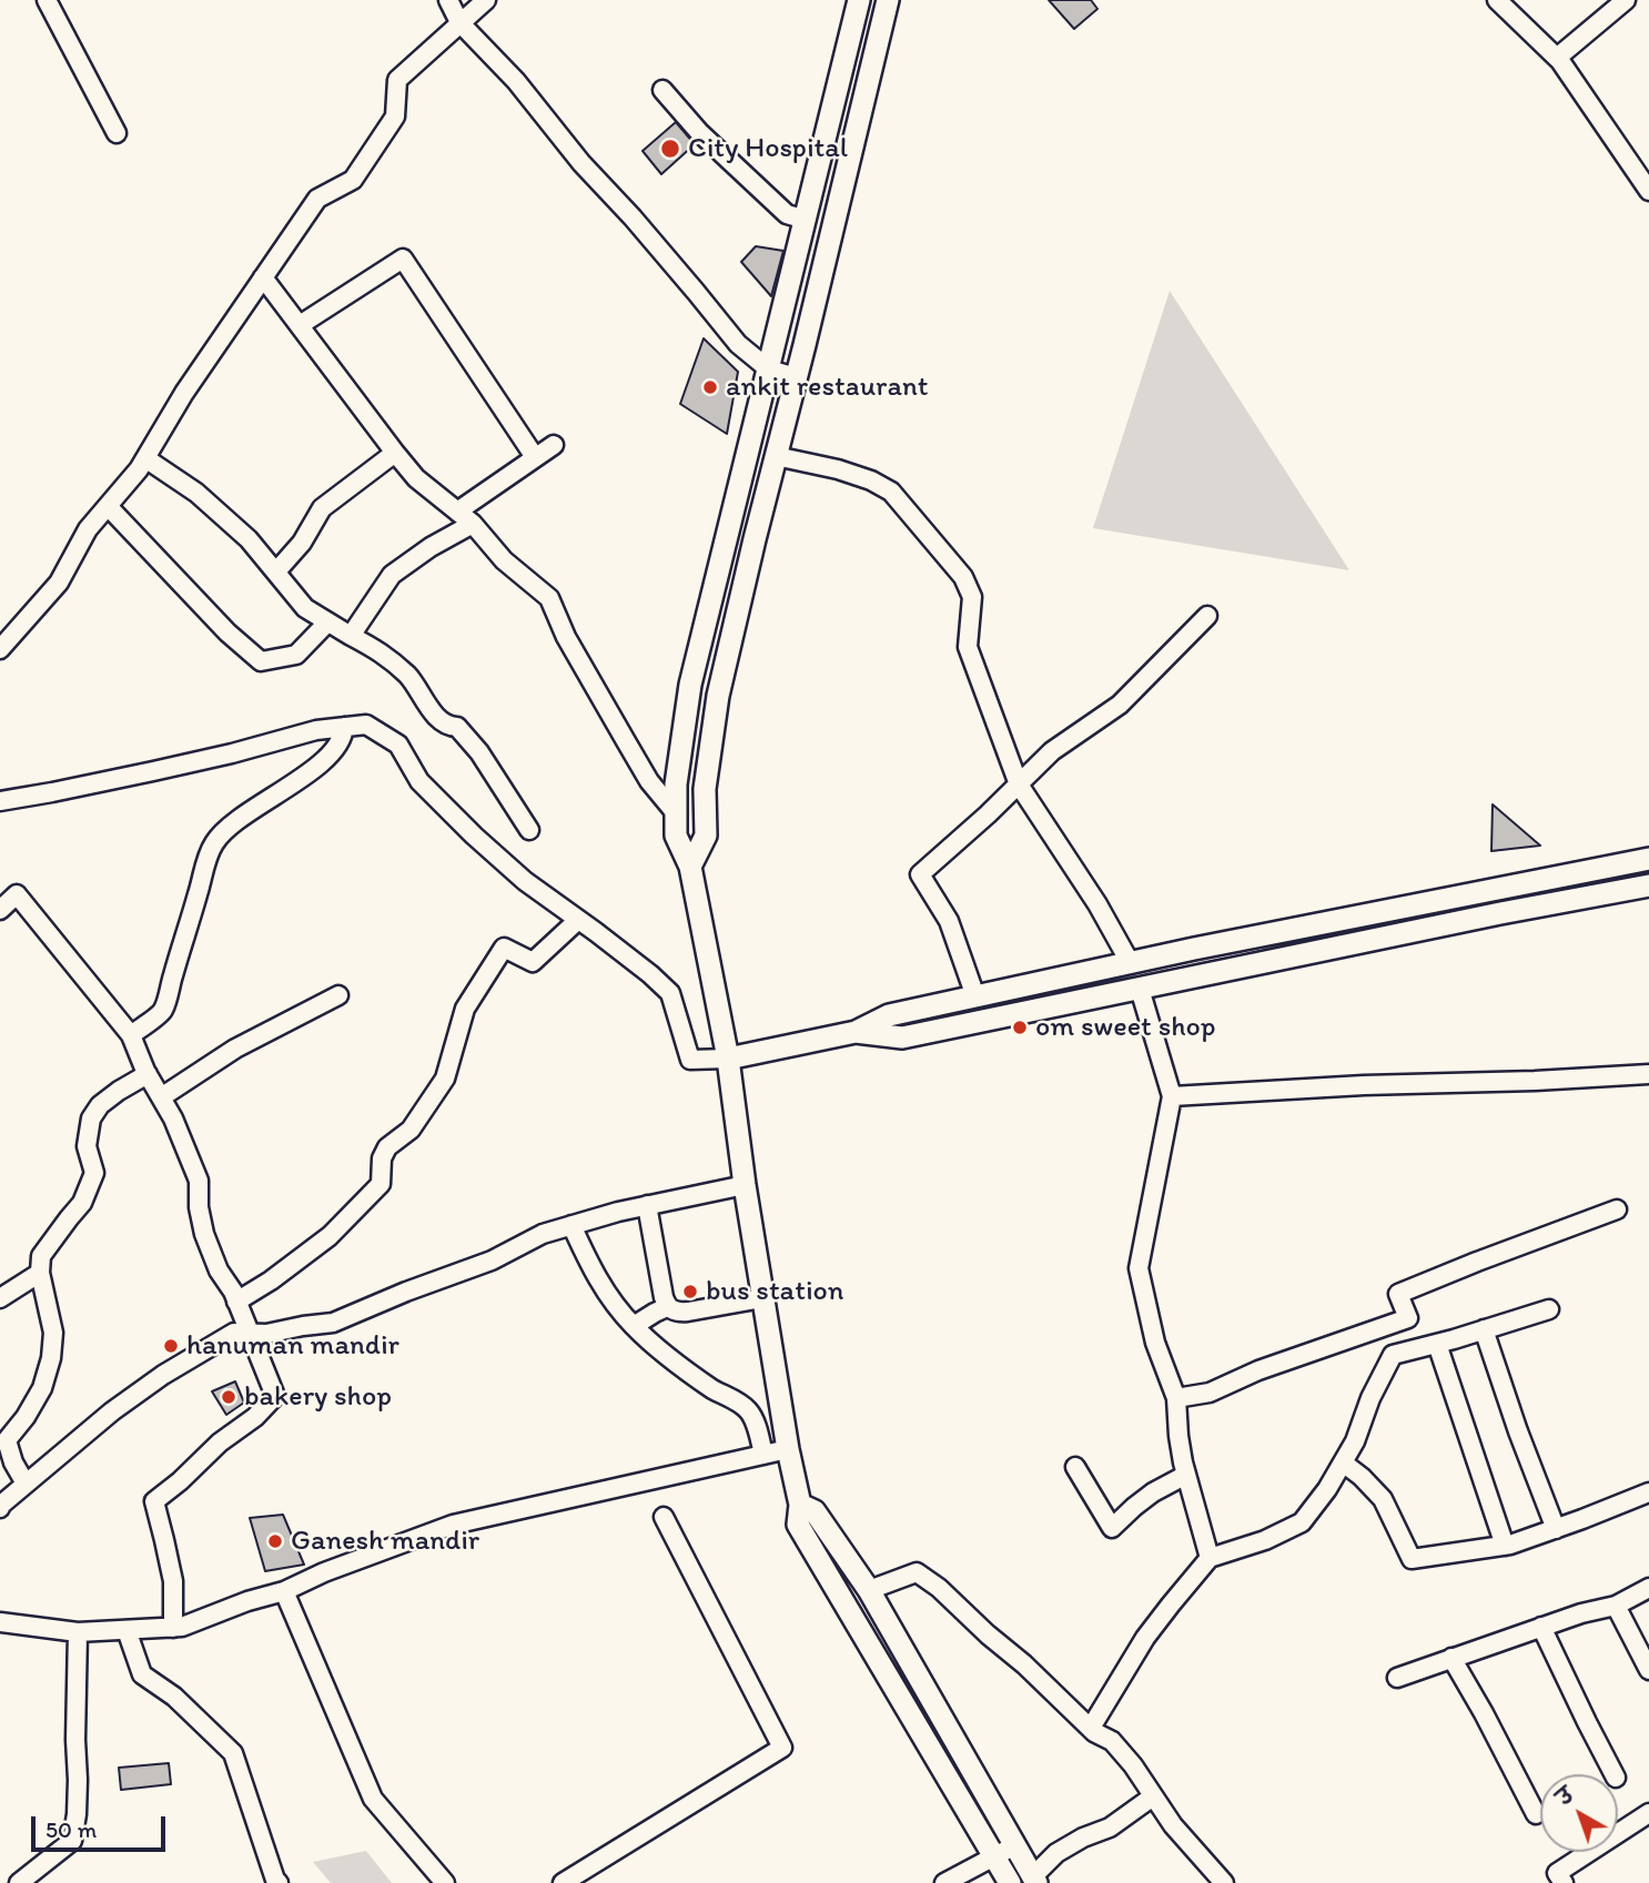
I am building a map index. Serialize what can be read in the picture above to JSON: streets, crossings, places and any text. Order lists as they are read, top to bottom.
{
  "places": [
    "City Hospital",
    "ankit restaurant",
    "om sweet shop",
    "bus station",
    "hanuman mandir",
    "bakery shop",
    "Ganesh mandir"
  ],
  "scale_bar": "50 m",
  "north": "top left"
}
